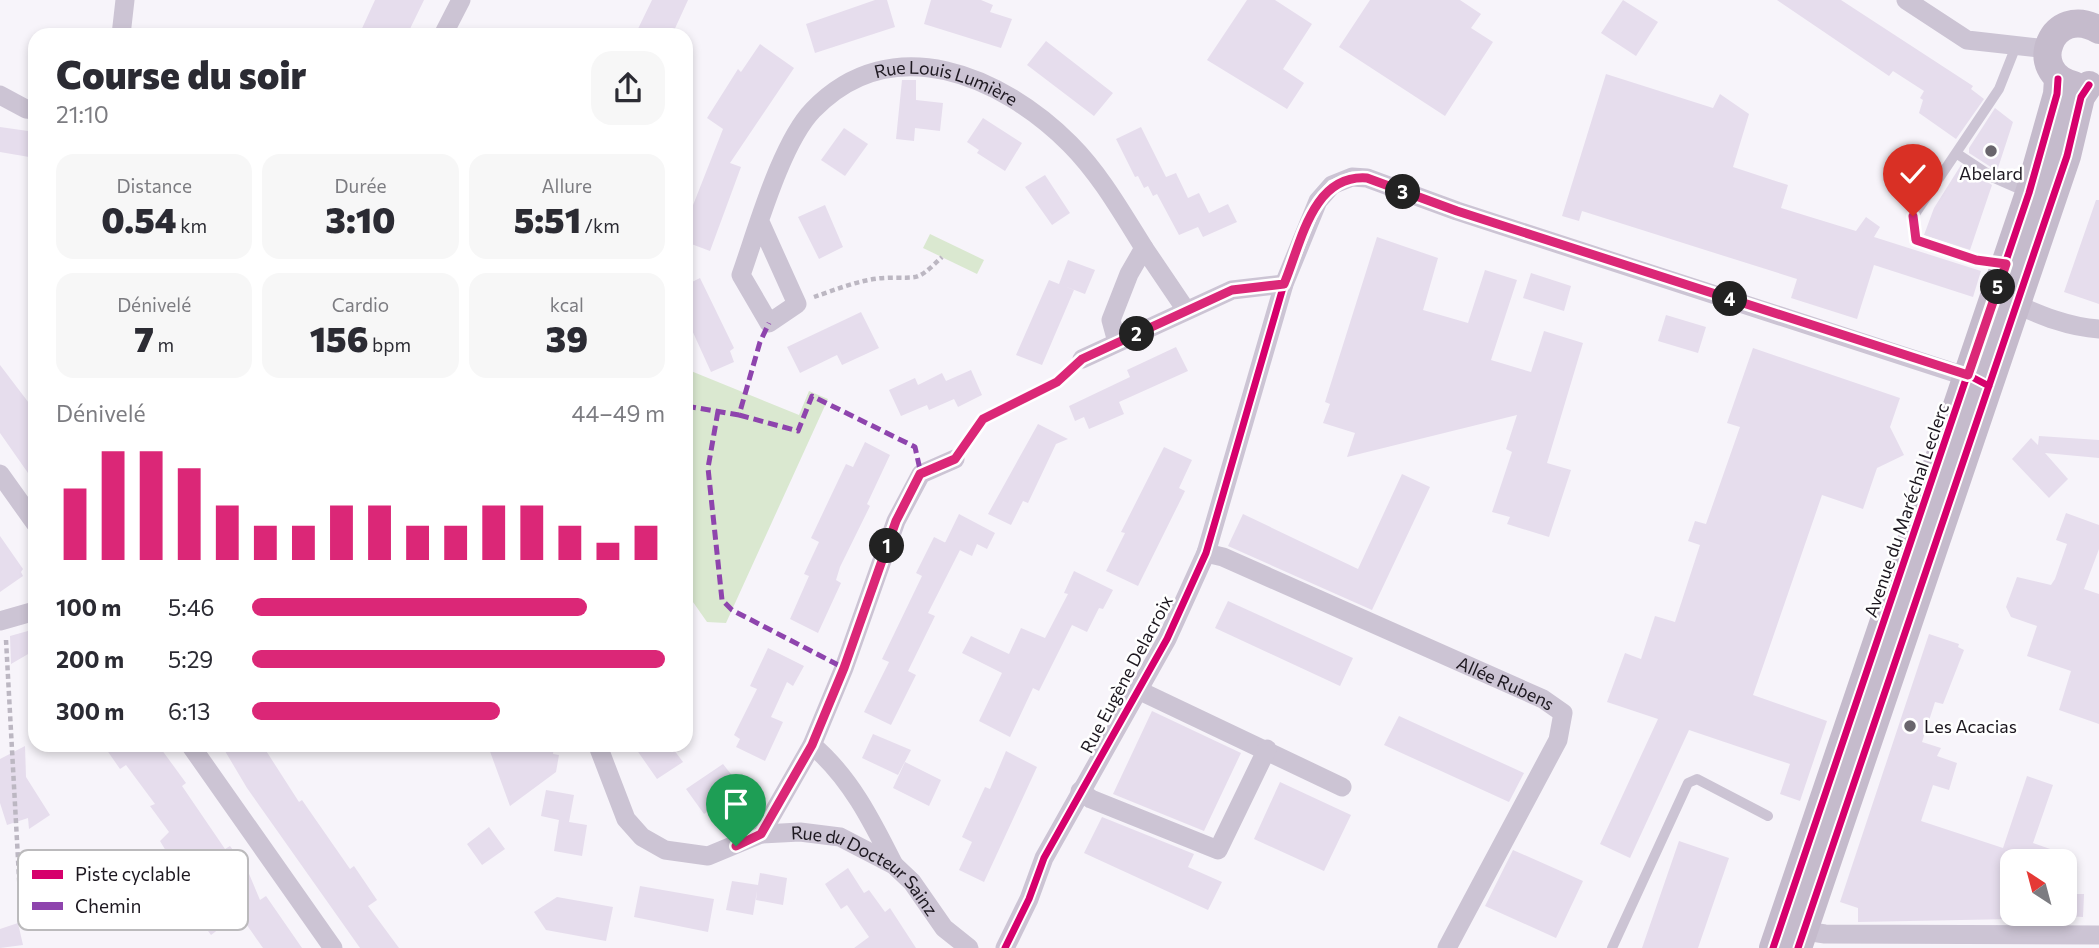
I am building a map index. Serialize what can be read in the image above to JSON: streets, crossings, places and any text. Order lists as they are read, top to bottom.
{
  "streets": {
    "main road": ["Avenue du Maréchal Leclerc"],
    "street": [
      "Rue Louis Lumière",
      "Rue Eugène Delacroix",
      "Allée Rubens",
      "Rue du Docteur Sainz"
    ]
  },
  "crossings": [
    ["Avenue du Maréchal Leclerc", "Rue Eugène Delacroix"],
    ["Rue Eugène Delacroix", "Allée Rubens"]
  ],
  "places": ["Abelard", "Les Acacias"],
  "legend": ["Piste cyclable", "Chemin"],
  "north": "top left",
  "page": {
    "heading": ["Course du soir", "21:10"],
    "stats": [
      ["Distance", "0.54 km"],
      ["Durée", "3:10"],
      ["Allure", "5:51 /km"],
      ["Dénivelé", "7 m"],
      ["Cardio", "156 bpm"],
      ["kcal", "39"]
    ],
    "pins": [
      "3",
      "5",
      "4",
      "2",
      "1"
    ],
    "chart": ["Dénivelé", "44–49 m"],
    "list": [
      {
        "name": "100 m",
        "note": "5:46"
      },
      {
        "name": "200 m",
        "note": "5:29"
      },
      {
        "name": "300 m",
        "note": "6:13"
      }
    ]
  }
}
